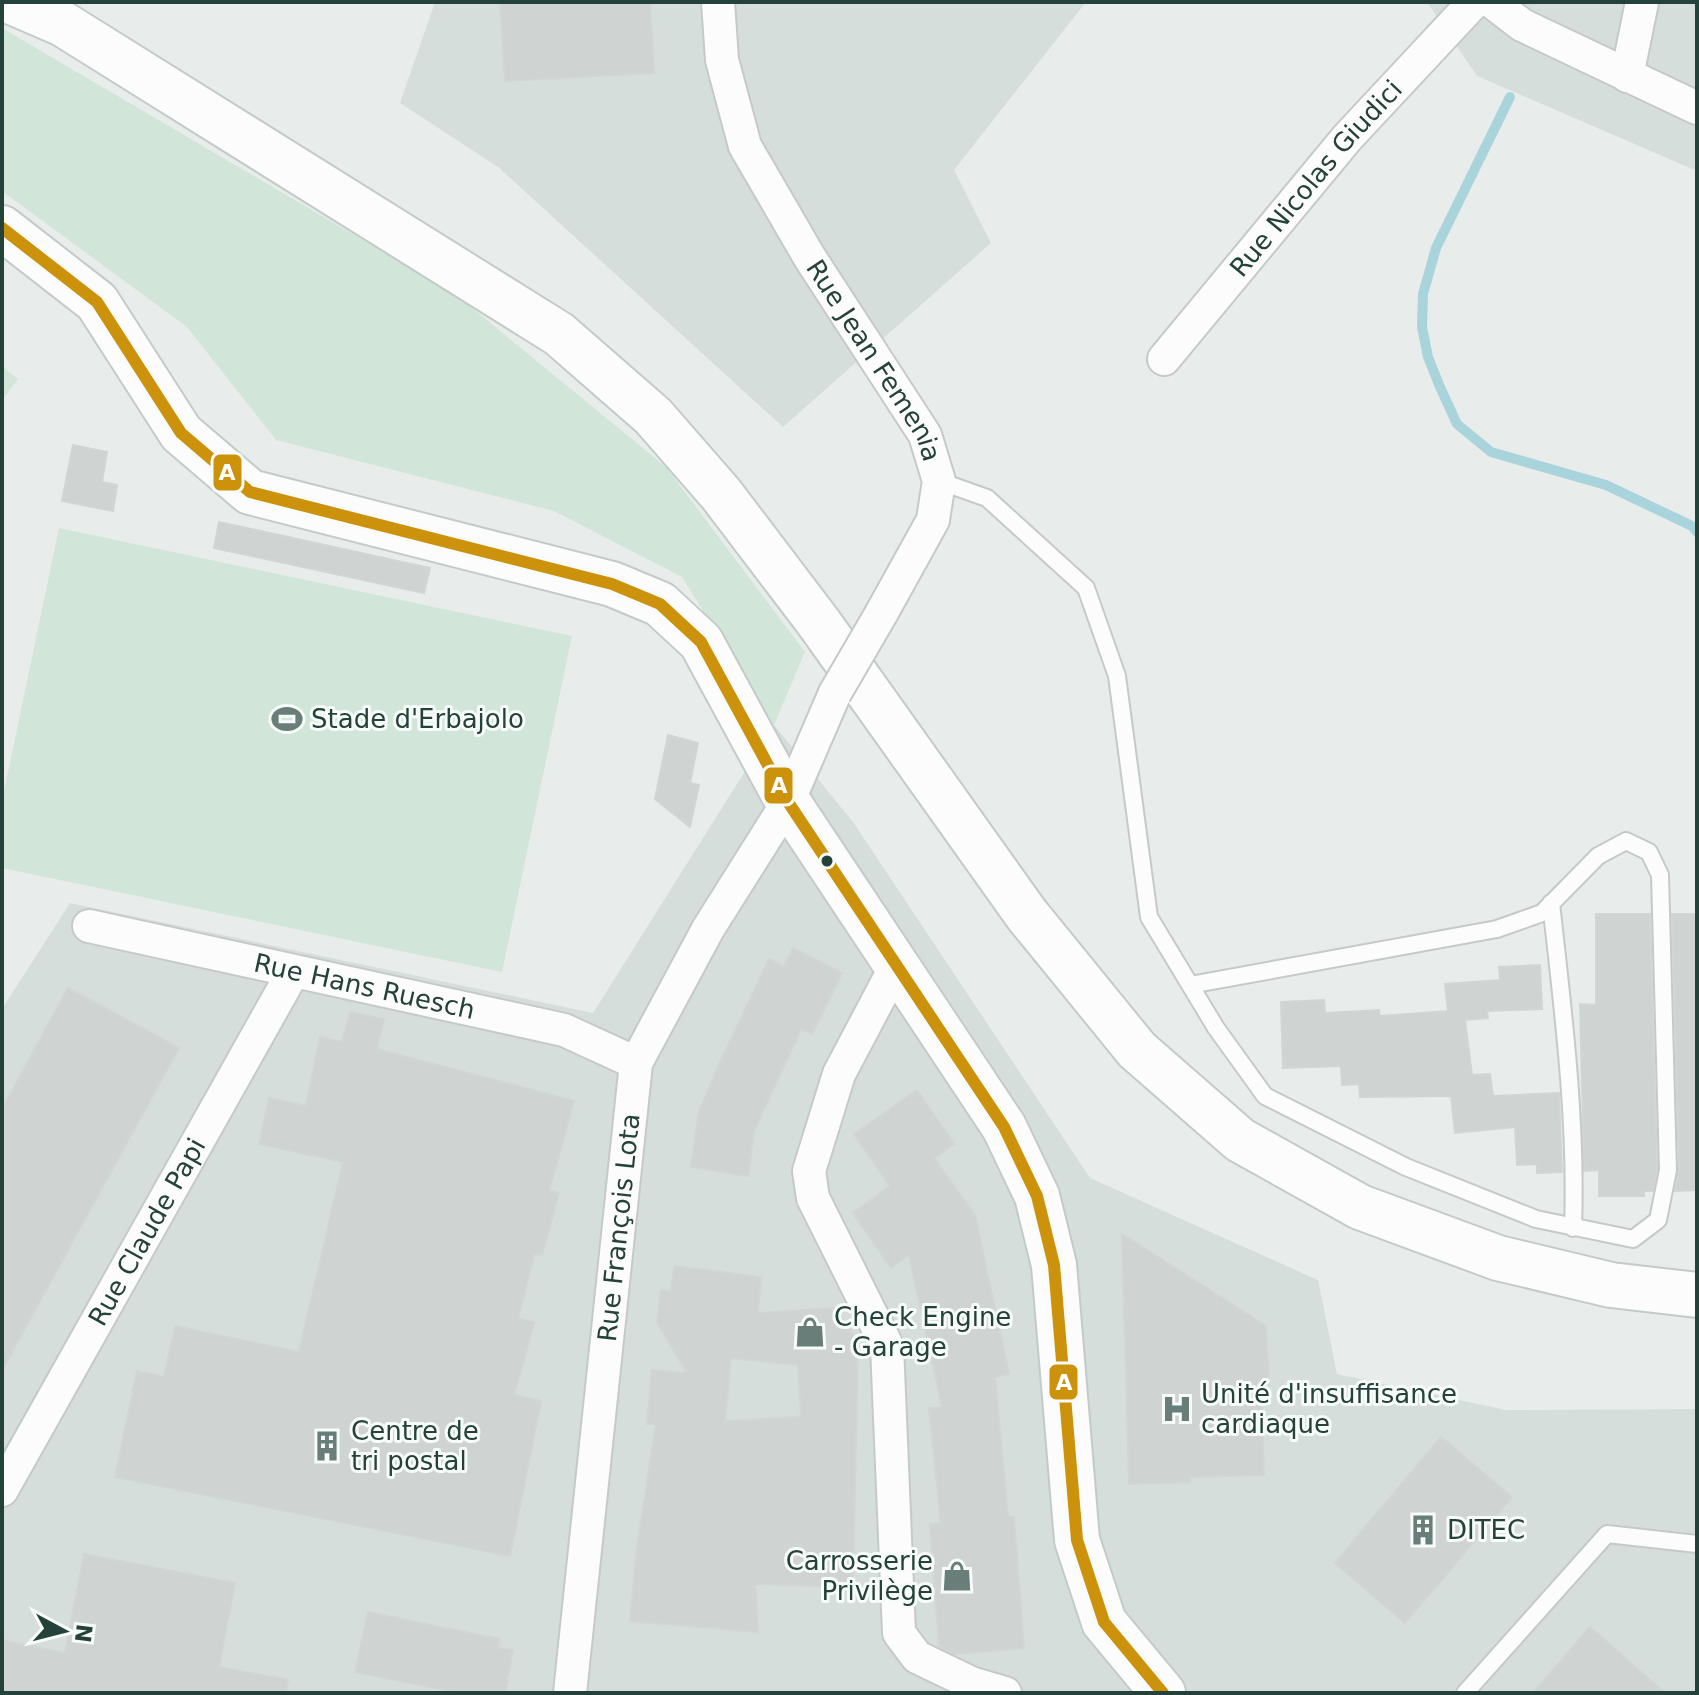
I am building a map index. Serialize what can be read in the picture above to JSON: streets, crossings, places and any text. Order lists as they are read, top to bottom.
{
  "streets": {
    "street": [
      "Rue Nicolas Giudici",
      "Rue Jean Femenia",
      "Rue Hans Ruesch",
      "Rue François Lota",
      "Rue Claude Papi"
    ]
  },
  "crossings": [
    ["Rue Jean Femenia", "Rue François Lota"],
    ["Rue Hans Ruesch", "Rue François Lota"],
    ["Rue Hans Ruesch", "Rue Claude Papi"]
  ],
  "places": {
    "sports": ["Stade d'Erbajolo"],
    "shop": ["Check Engine - Garage", "Carrosserie Privilège"],
    "hospital": ["Unité d'insuffisance cardiaque"],
    "building": ["Centre de tri postal", "DITEC"]
  },
  "lines": ["transit line A"],
  "north": "right"
}
